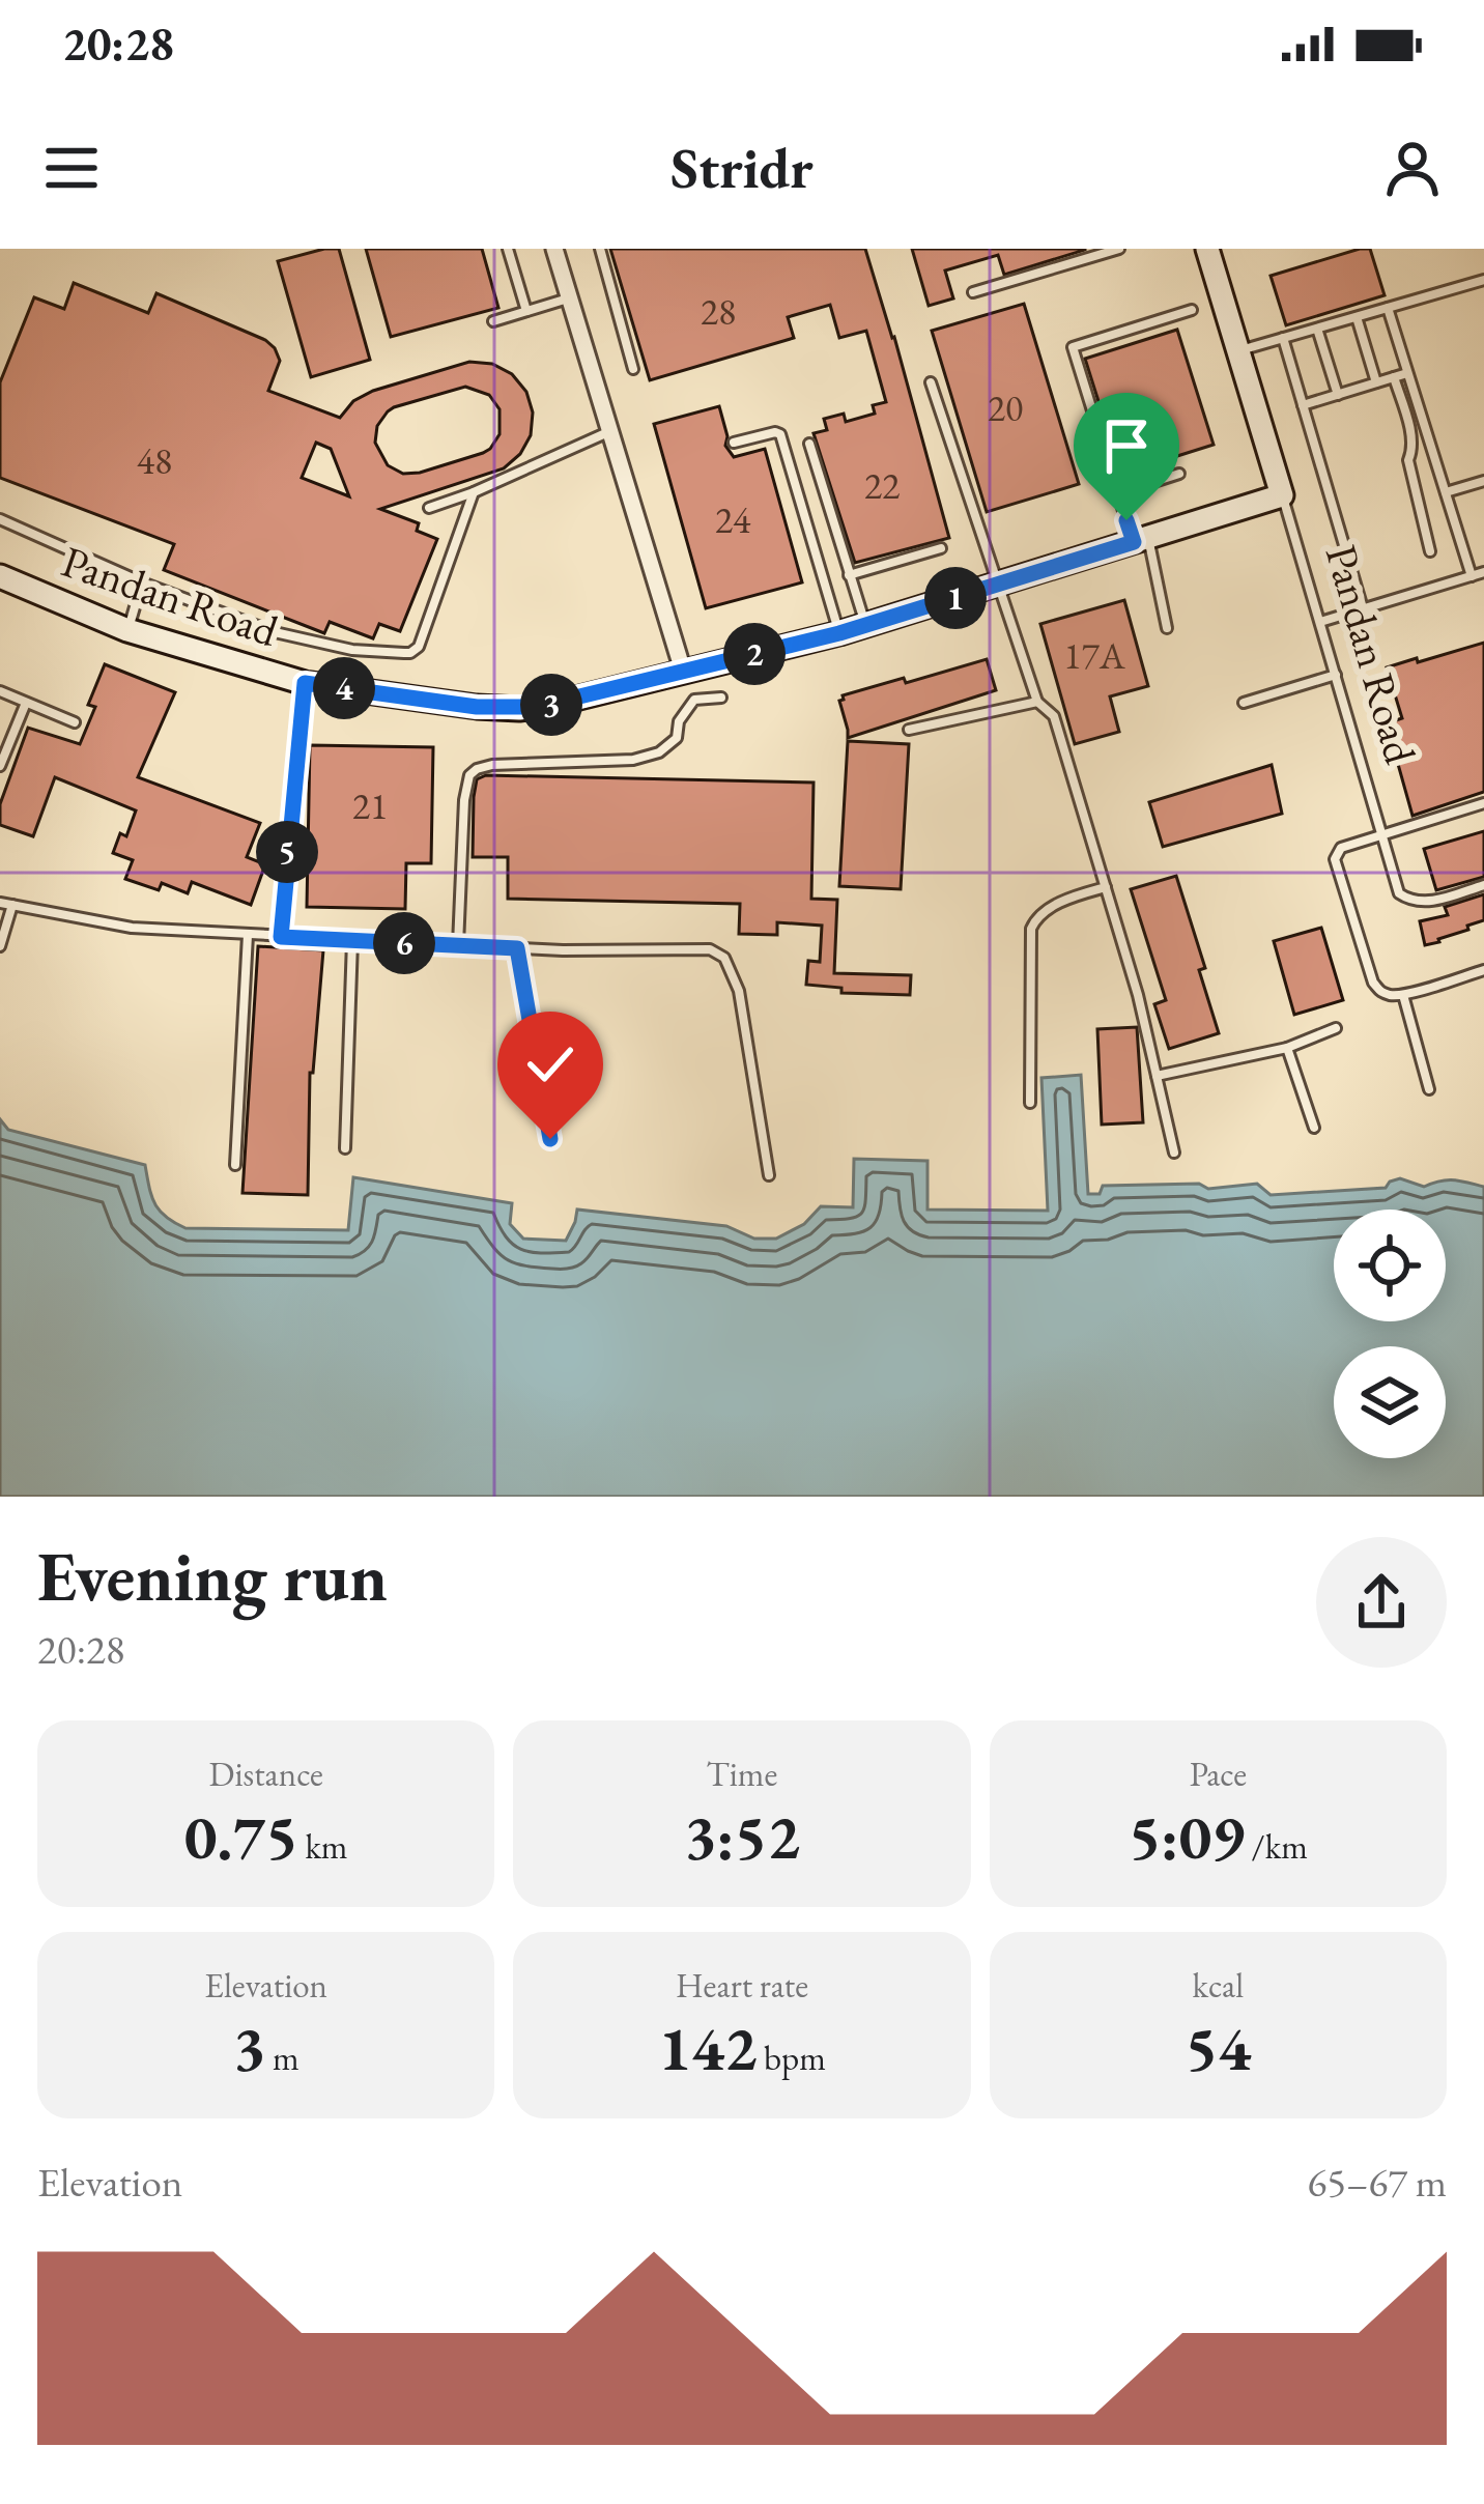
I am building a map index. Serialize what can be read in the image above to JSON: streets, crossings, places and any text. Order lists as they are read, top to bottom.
{
  "streets": {
    "street": ["Pandan Road"]
  },
  "house_numbers": [
    "28",
    "20",
    "48",
    "22",
    "24",
    "17A",
    "21"
  ],
  "page": {
    "status": "20:28",
    "header": "Stridr",
    "pins": [
      "1",
      "2",
      "4",
      "3",
      "5",
      "6"
    ],
    "heading": ["Evening run", "20:28"],
    "stats": [
      ["Distance", "0.75 km"],
      ["Time", "3:52"],
      ["Pace", "5:09 /km"],
      ["Elevation", "3 m"],
      ["Heart rate", "142 bpm"],
      ["kcal", "54"]
    ],
    "chart": ["Elevation", "65–67 m"]
  }
}
